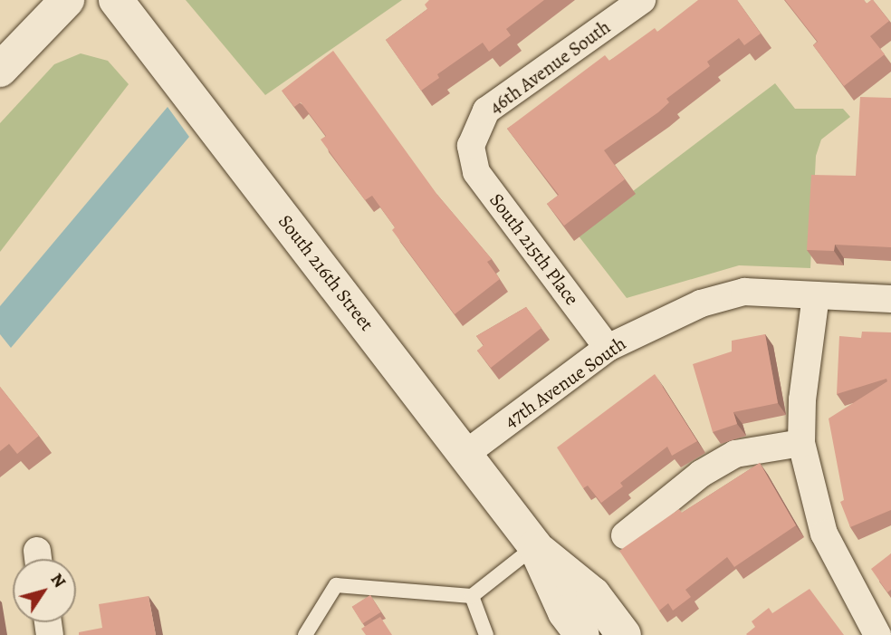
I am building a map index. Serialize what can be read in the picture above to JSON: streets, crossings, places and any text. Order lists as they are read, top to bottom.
{
  "streets": {
    "street": [
      "46th Avenue South",
      "South 215th Place",
      "South 216th Street",
      "47th Avenue South"
    ]
  },
  "crossings": [
    ["46th Avenue South", "South 215th Place"],
    ["South 215th Place", "47th Avenue South"],
    ["South 216th Street", "47th Avenue South"]
  ],
  "north": "top right"
}
